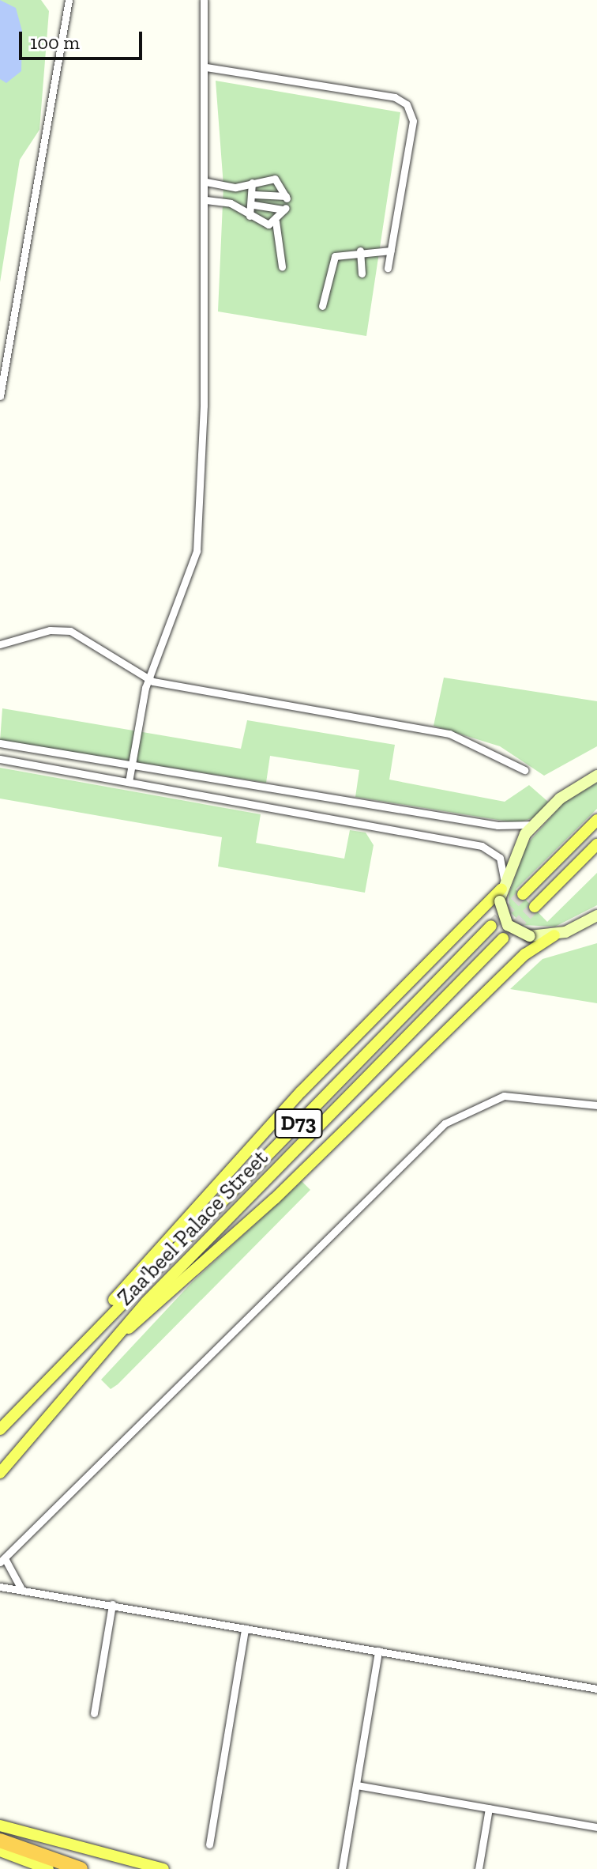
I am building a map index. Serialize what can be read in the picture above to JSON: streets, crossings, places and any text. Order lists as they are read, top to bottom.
{
  "streets": {
    "main road": ["D73", "Zaa'beel Palace Street"]
  },
  "scale_bar": "100 m"
}
